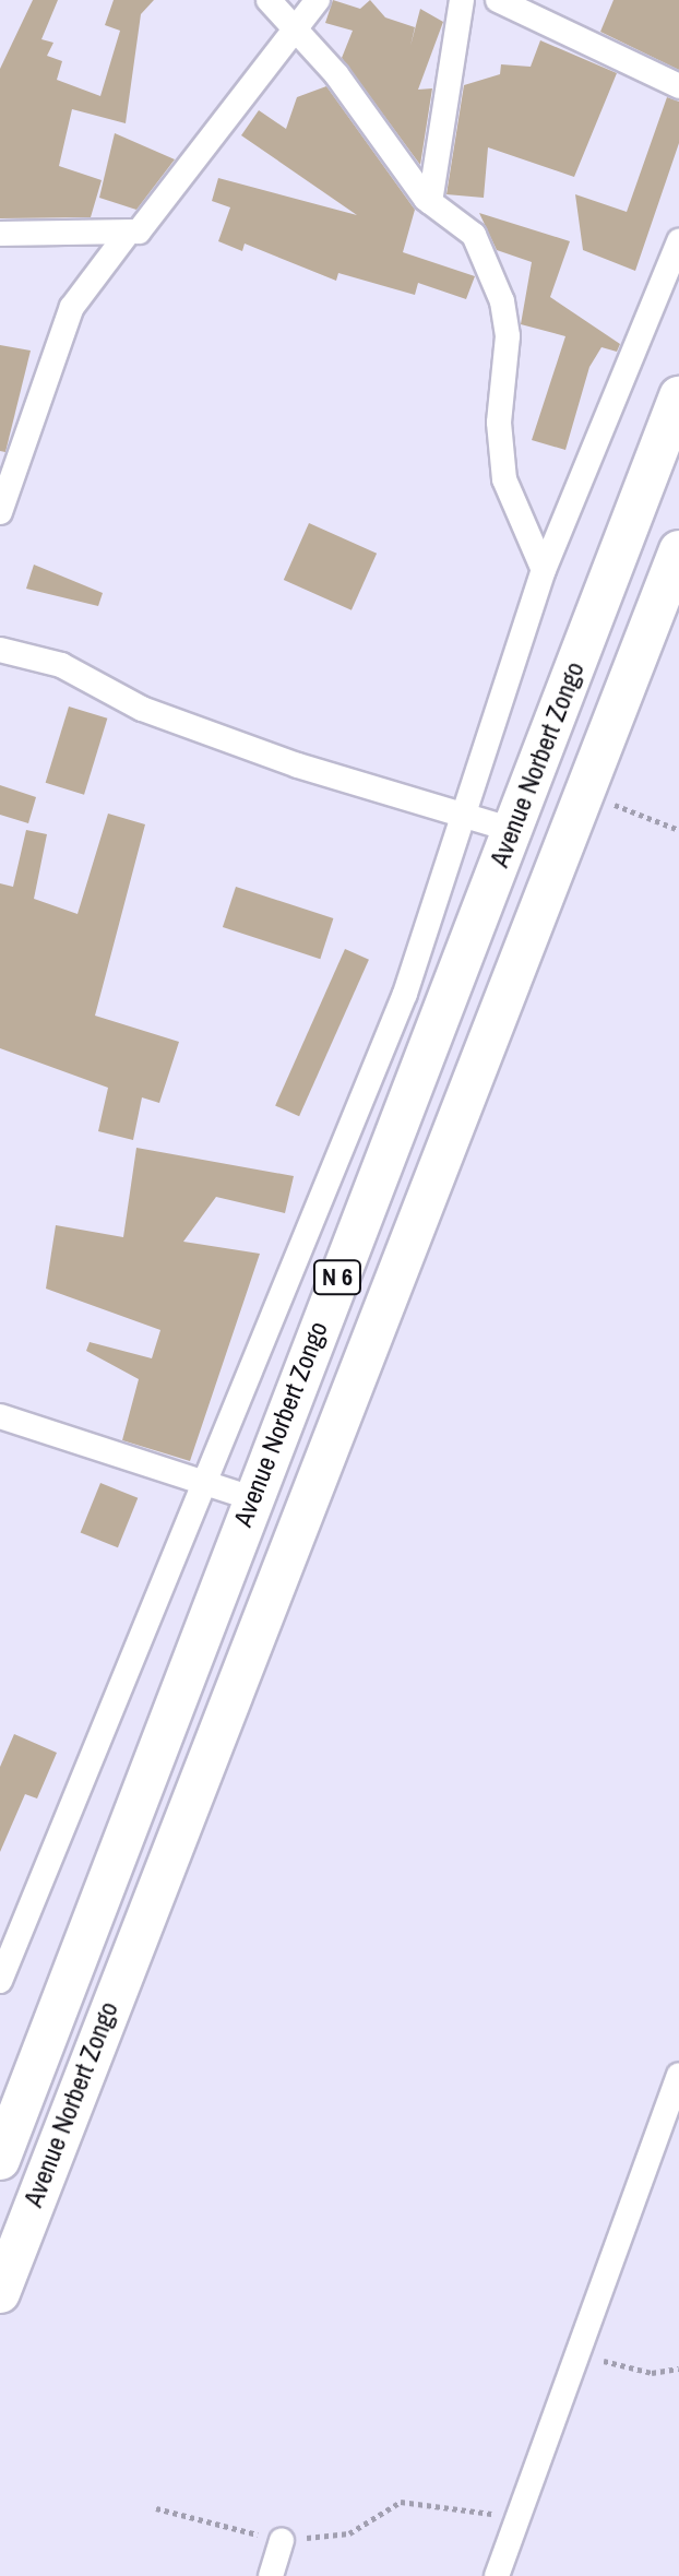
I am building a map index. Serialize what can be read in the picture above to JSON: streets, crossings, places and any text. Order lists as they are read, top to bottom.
{
  "streets": {
    "main road": ["Avenue Norbert Zongo", "N 6"]
  }
}
